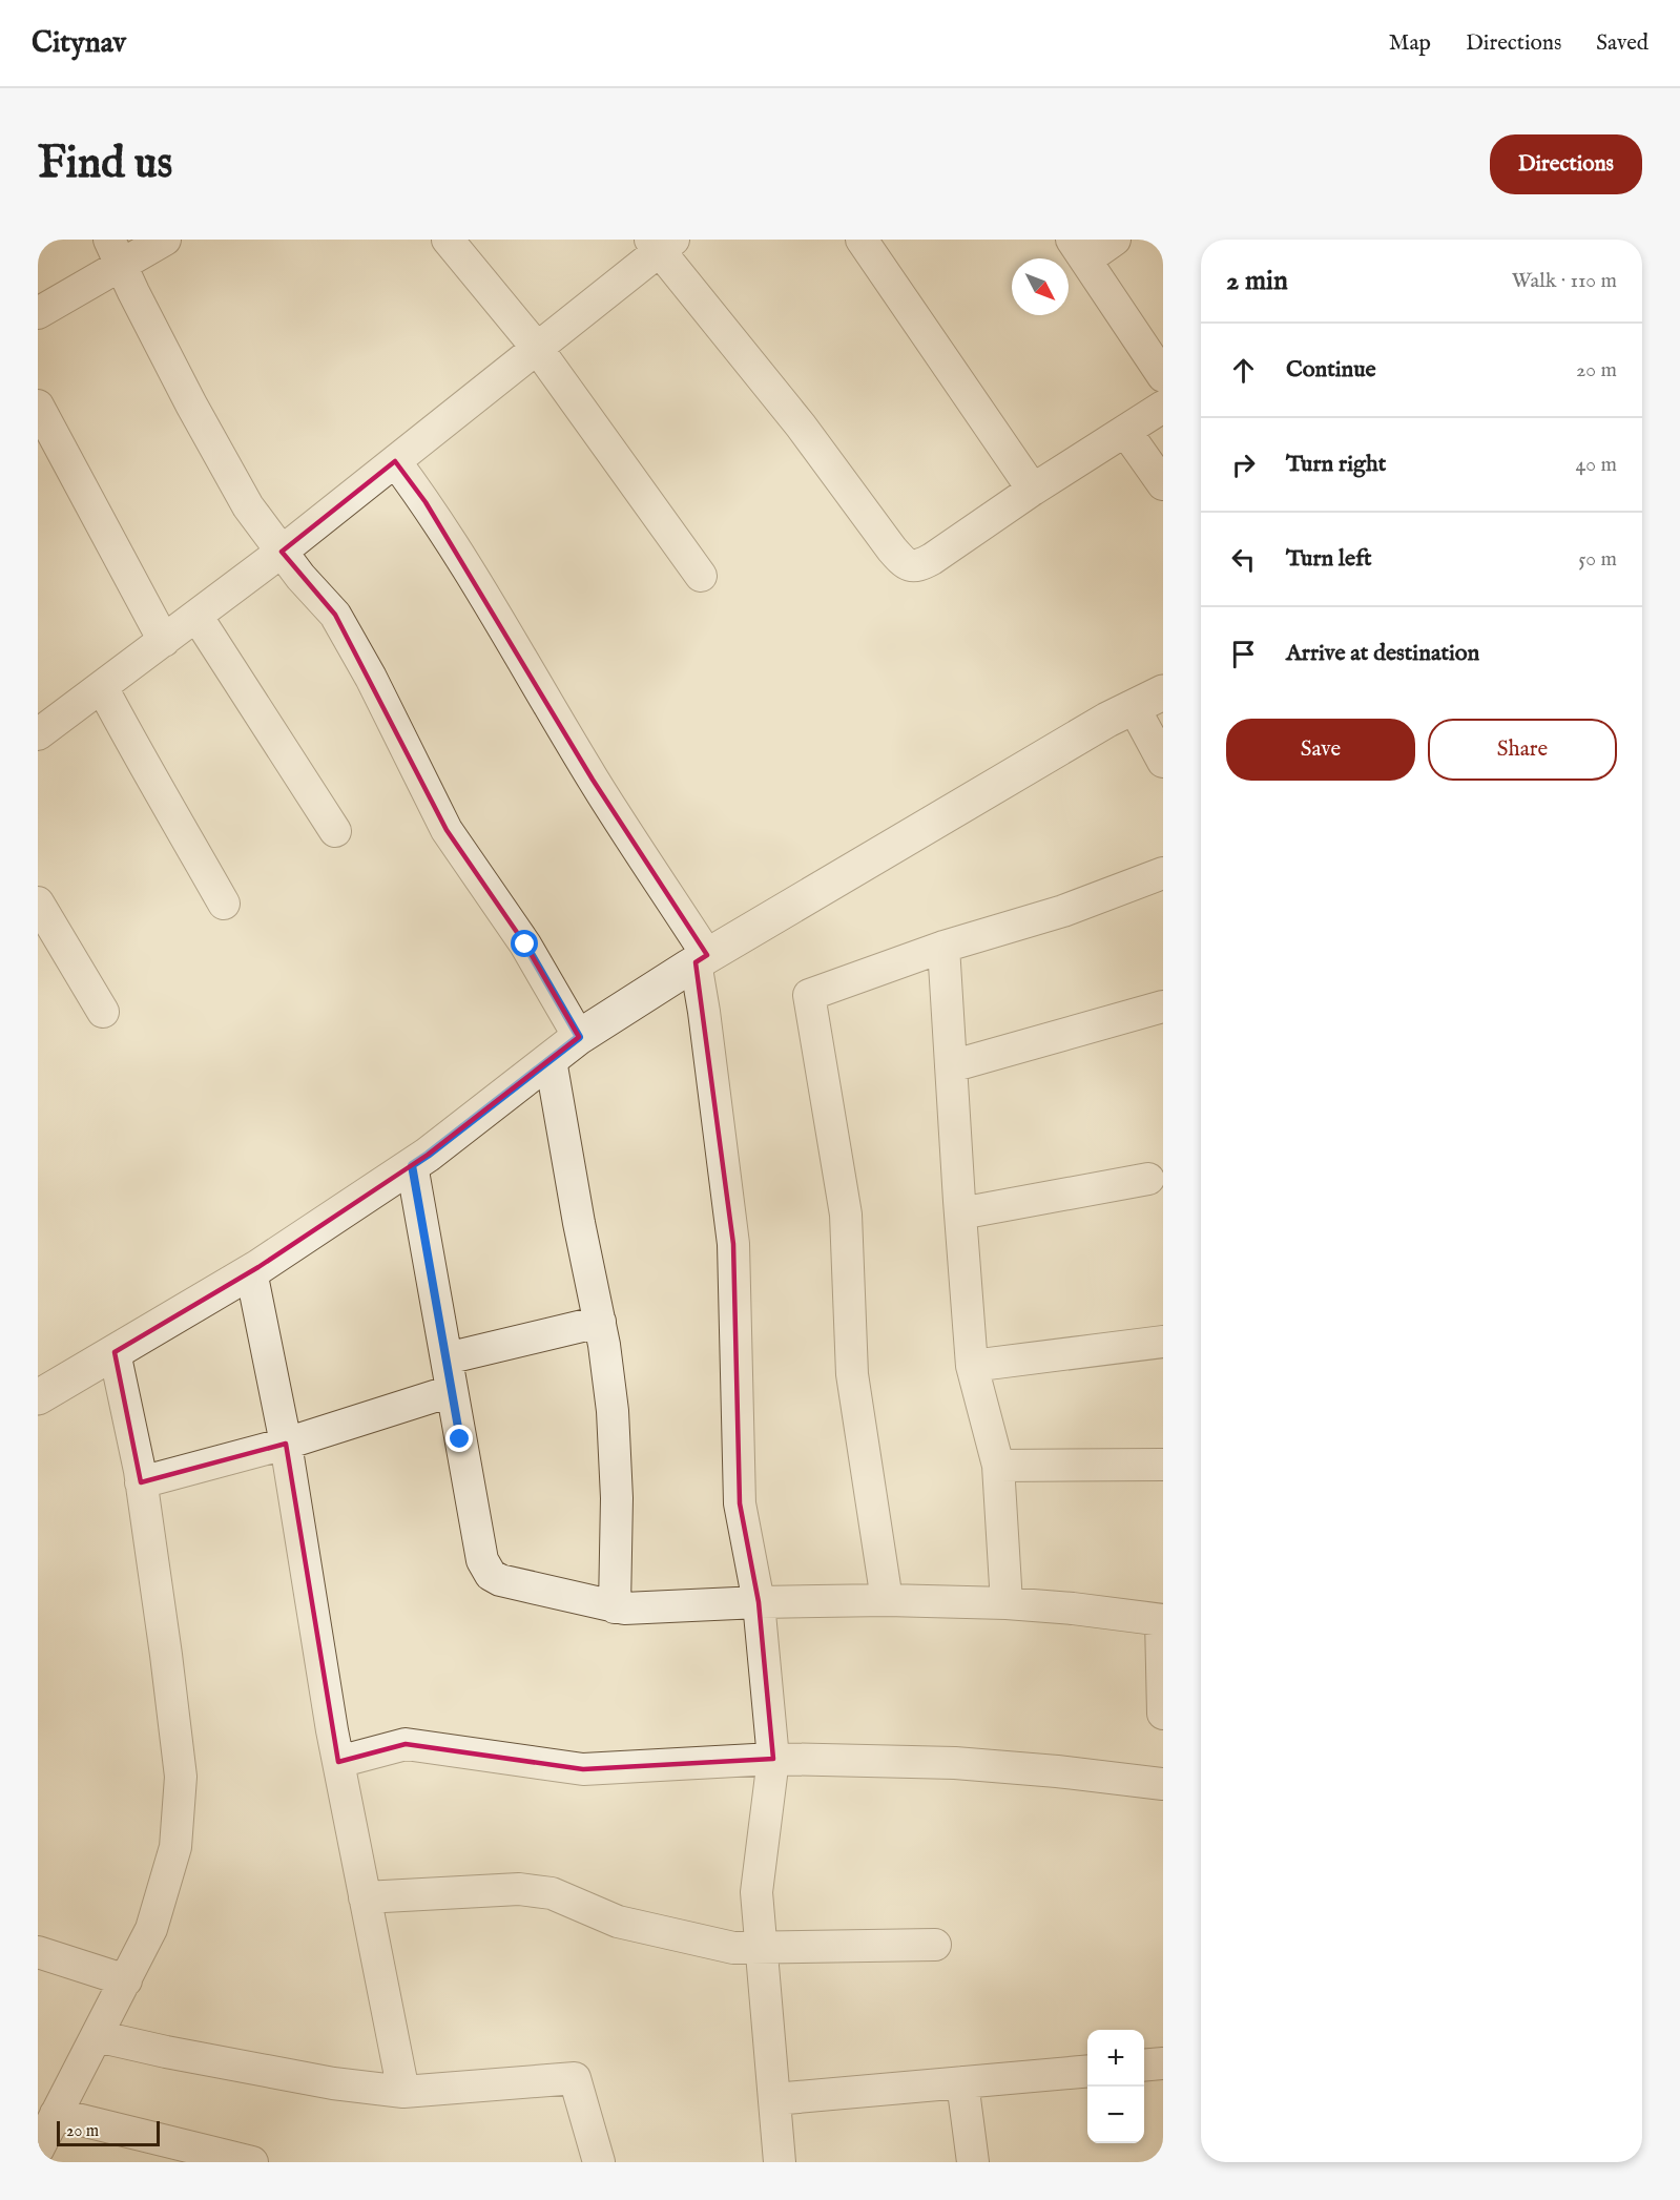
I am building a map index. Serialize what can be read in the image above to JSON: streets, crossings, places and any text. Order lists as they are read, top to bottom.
{
  "scale_bar": "20 m",
  "north": "bottom right",
  "page": {
    "header": "Citynav",
    "nav": ["Map", "Directions", "Saved"],
    "buttons": [
      "Directions",
      ["Save", "Share"]
    ],
    "title": "Find us",
    "heading": ["2 min", "Walk · 110 m"],
    "list": [
      ["Continue", "20 m"],
      ["Turn right", "40 m"],
      ["Turn left", "50 m"],
      "Arrive at destination"
    ],
    "map_buttons": ["+", "−"],
    "scale": "20 m"
  }
}
